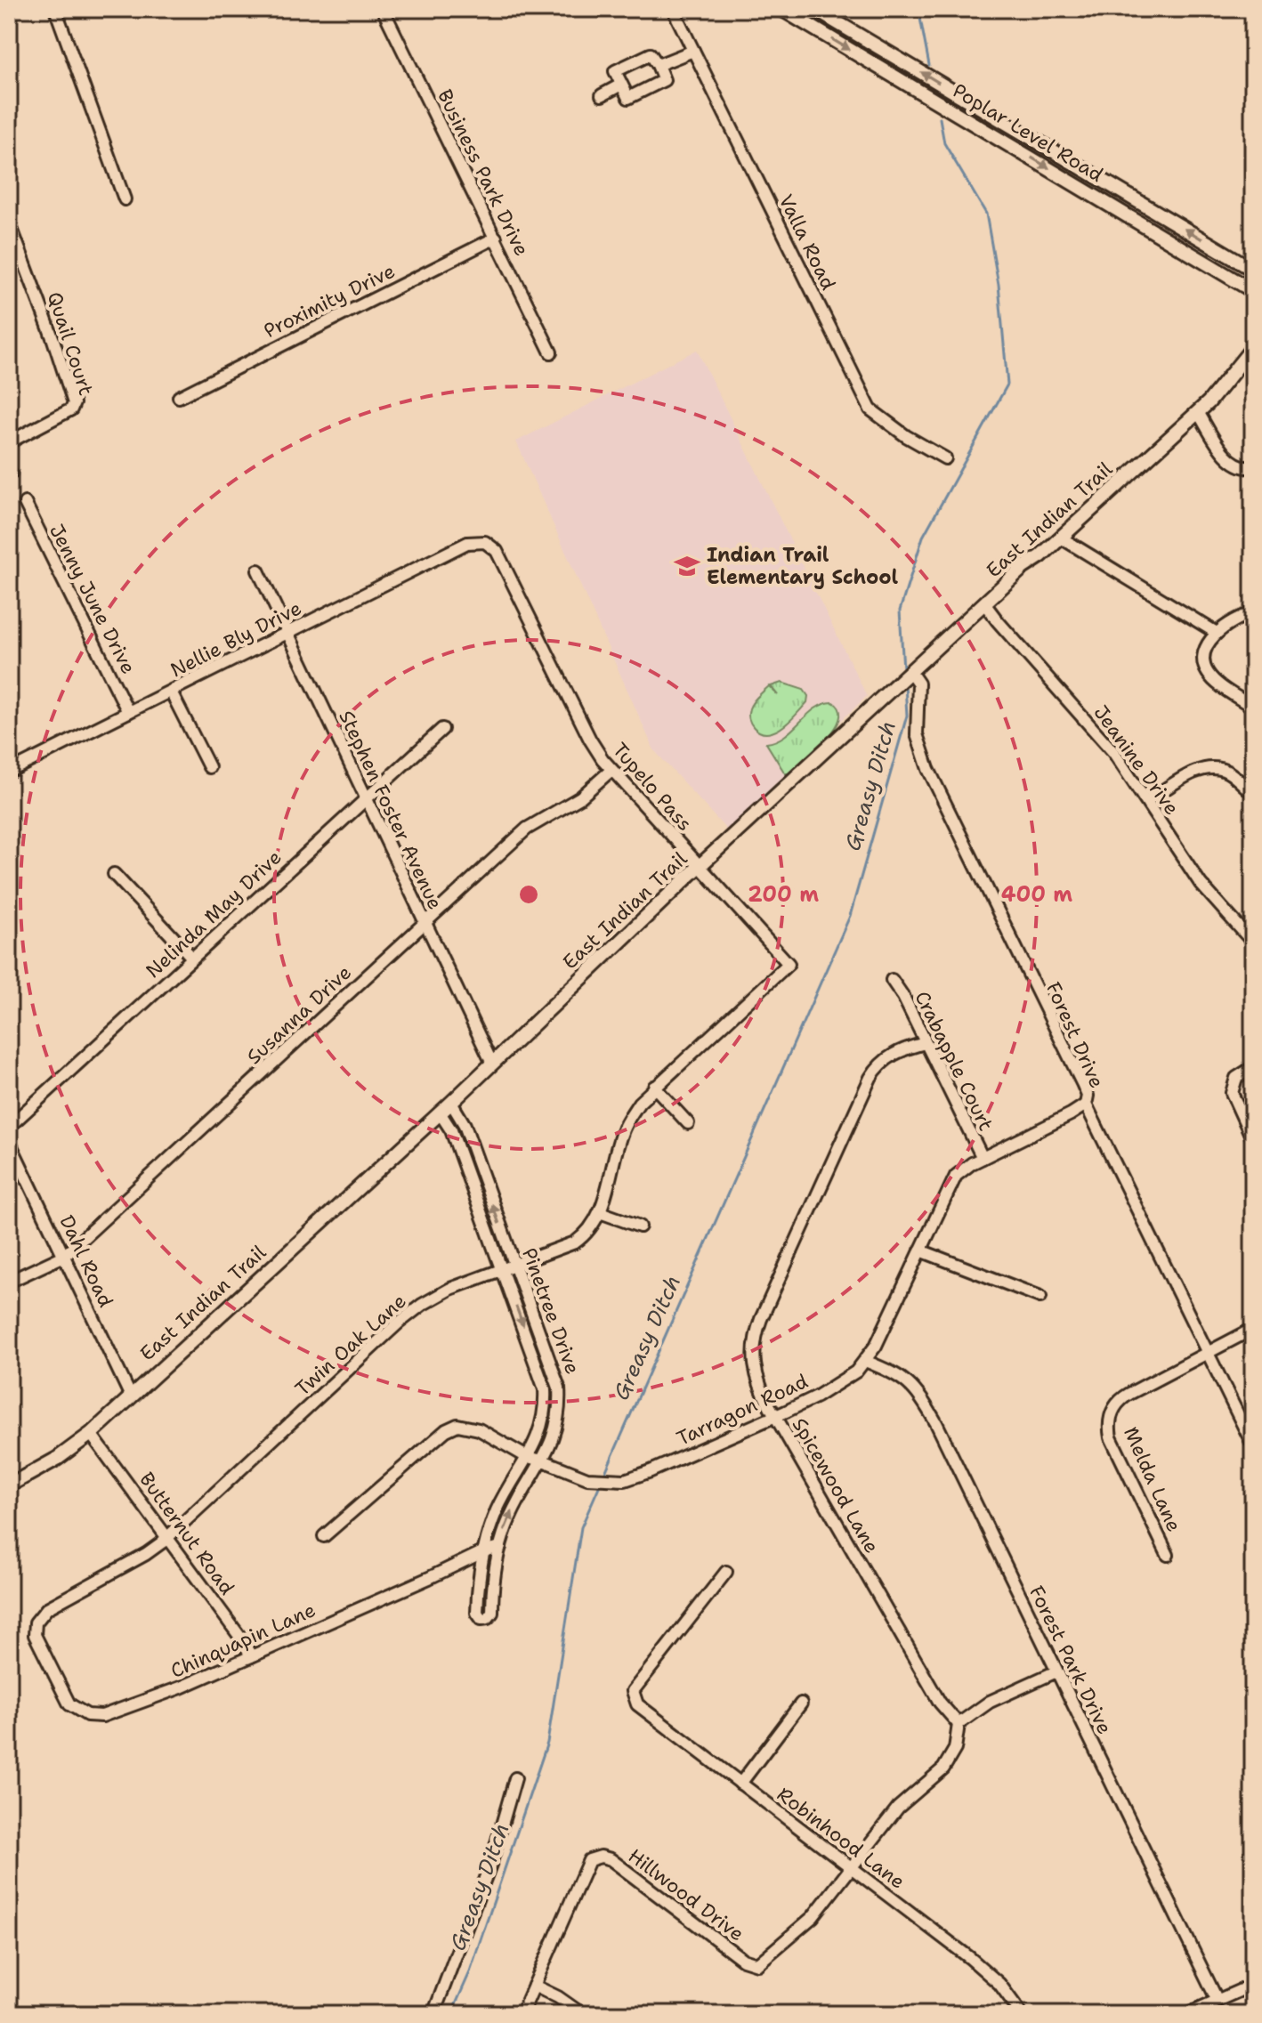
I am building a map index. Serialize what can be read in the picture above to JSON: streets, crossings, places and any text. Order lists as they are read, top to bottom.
{
  "streets": {
    "main road": ["Poplar Level Road", "East Indian Trail"],
    "street": [
      "Business Park Drive",
      "Valla Road",
      "Proximity Drive",
      "Quail Court",
      "Jenny June Drive",
      "Nellie Bly Drive",
      "Jeanine Drive",
      "Tupelo Pass",
      "Stephen Foster Avenue",
      "Nelinda May Drive",
      "Susanna Drive",
      "Forest Drive",
      "Crabapple Court",
      "Dahl Road",
      "Pinetree Drive",
      "Twin Oak Lane",
      "Tarragon Road",
      "Melda Lane",
      "Spicewood Lane",
      "Butternut Road",
      "Chinquapin Lane",
      "Forest Park Drive",
      "Robinhood Lane",
      "Hillwood Drive"
    ]
  },
  "crossings": [
    ["Business Park Drive", "Proximity Drive"],
    ["East Indian Trail", "Jeanine Drive"],
    ["East Indian Trail", "Tupelo Pass"],
    ["East Indian Trail", "Stephen Foster Avenue"],
    ["East Indian Trail", "Forest Drive"],
    ["East Indian Trail", "Dahl Road"],
    ["East Indian Trail", "Pinetree Drive"],
    ["East Indian Trail", "Butternut Road"],
    ["Jenny June Drive", "Nellie Bly Drive"],
    ["Nellie Bly Drive", "Tupelo Pass"],
    ["Nellie Bly Drive", "Stephen Foster Avenue"],
    ["Tupelo Pass", "Susanna Drive"],
    ["Tupelo Pass", "Twin Oak Lane"],
    ["Stephen Foster Avenue", "Nelinda May Drive"],
    ["Stephen Foster Avenue", "Susanna Drive"],
    ["Susanna Drive", "Dahl Road"],
    ["Forest Drive", "Tarragon Road"],
    ["Forest Drive", "Melda Lane"],
    ["Crabapple Court", "Tarragon Road"],
    ["Crabapple Court", "Spicewood Lane"],
    ["Pinetree Drive", "Twin Oak Lane"],
    ["Pinetree Drive", "Tarragon Road"],
    ["Pinetree Drive", "Chinquapin Lane"],
    ["Twin Oak Lane", "Butternut Road"],
    ["Twin Oak Lane", "Chinquapin Lane"],
    ["Tarragon Road", "Spicewood Lane"],
    ["Tarragon Road", "Forest Park Drive"],
    ["Butternut Road", "Chinquapin Lane"],
    ["Robinhood Lane", "Hillwood Drive"]
  ],
  "water": ["Greasy Ditch"],
  "places": {
    "school or university": ["Indian Trail Elementary School"]
  },
  "rings": ["200 m", "400 m"]
}
